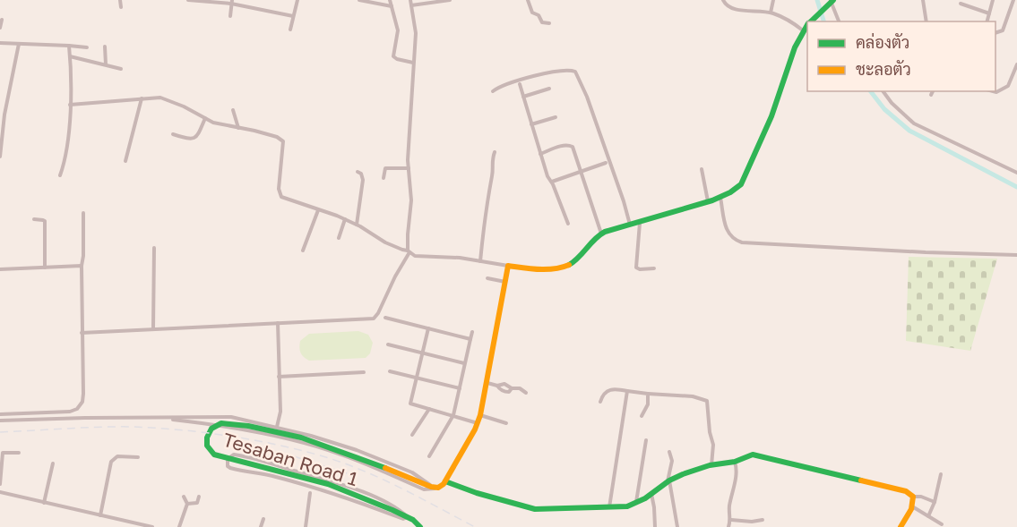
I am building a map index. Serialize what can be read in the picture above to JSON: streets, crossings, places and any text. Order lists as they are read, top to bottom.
{
  "streets": {
    "street": ["Tesaban Road 1"]
  },
  "legend": ["คล่องตัว", "ชะลอตัว"]
}
